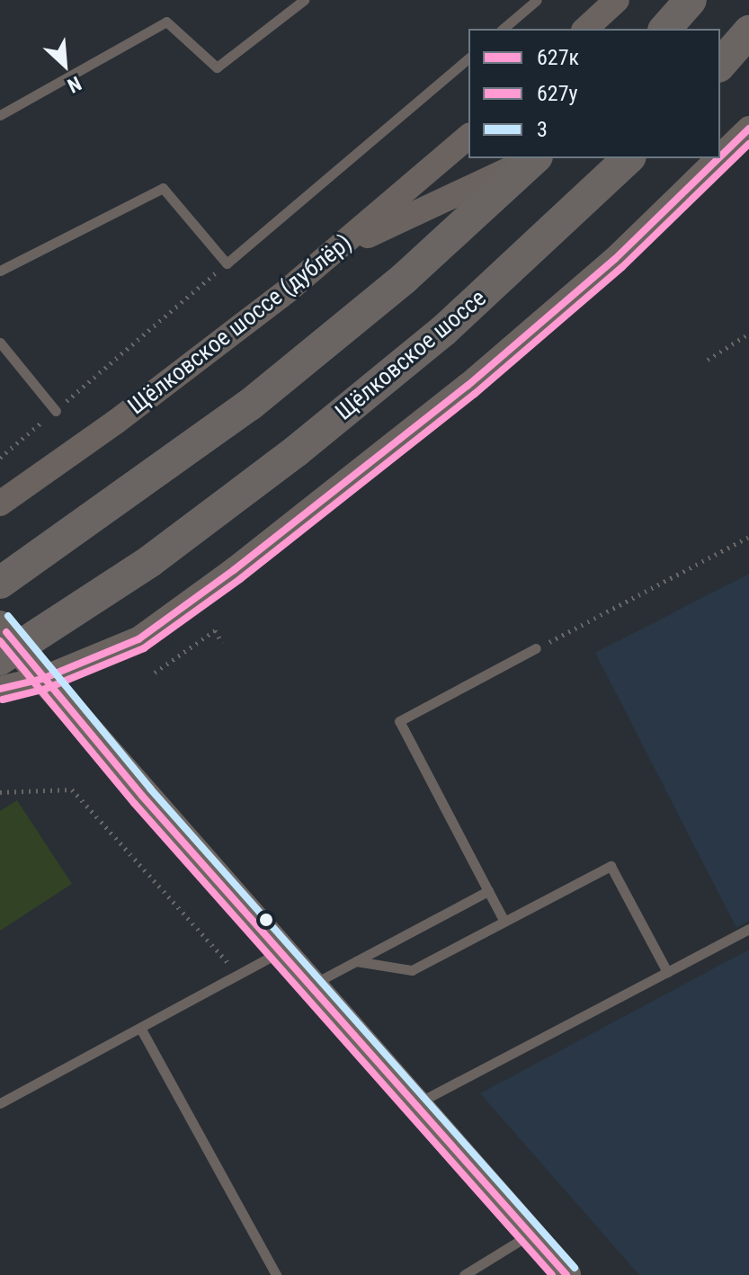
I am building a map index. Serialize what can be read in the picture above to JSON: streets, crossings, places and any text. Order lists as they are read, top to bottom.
{
  "streets": {
    "main road": ["Щёлковское шоссе"],
    "street": ["Щёлковское шоссе (дублёр)"]
  },
  "lines": ["transit line 627к", "transit line 627у", "transit line 3"],
  "legend": ["627к", "627у", "3"],
  "north": "bottom right"
}
